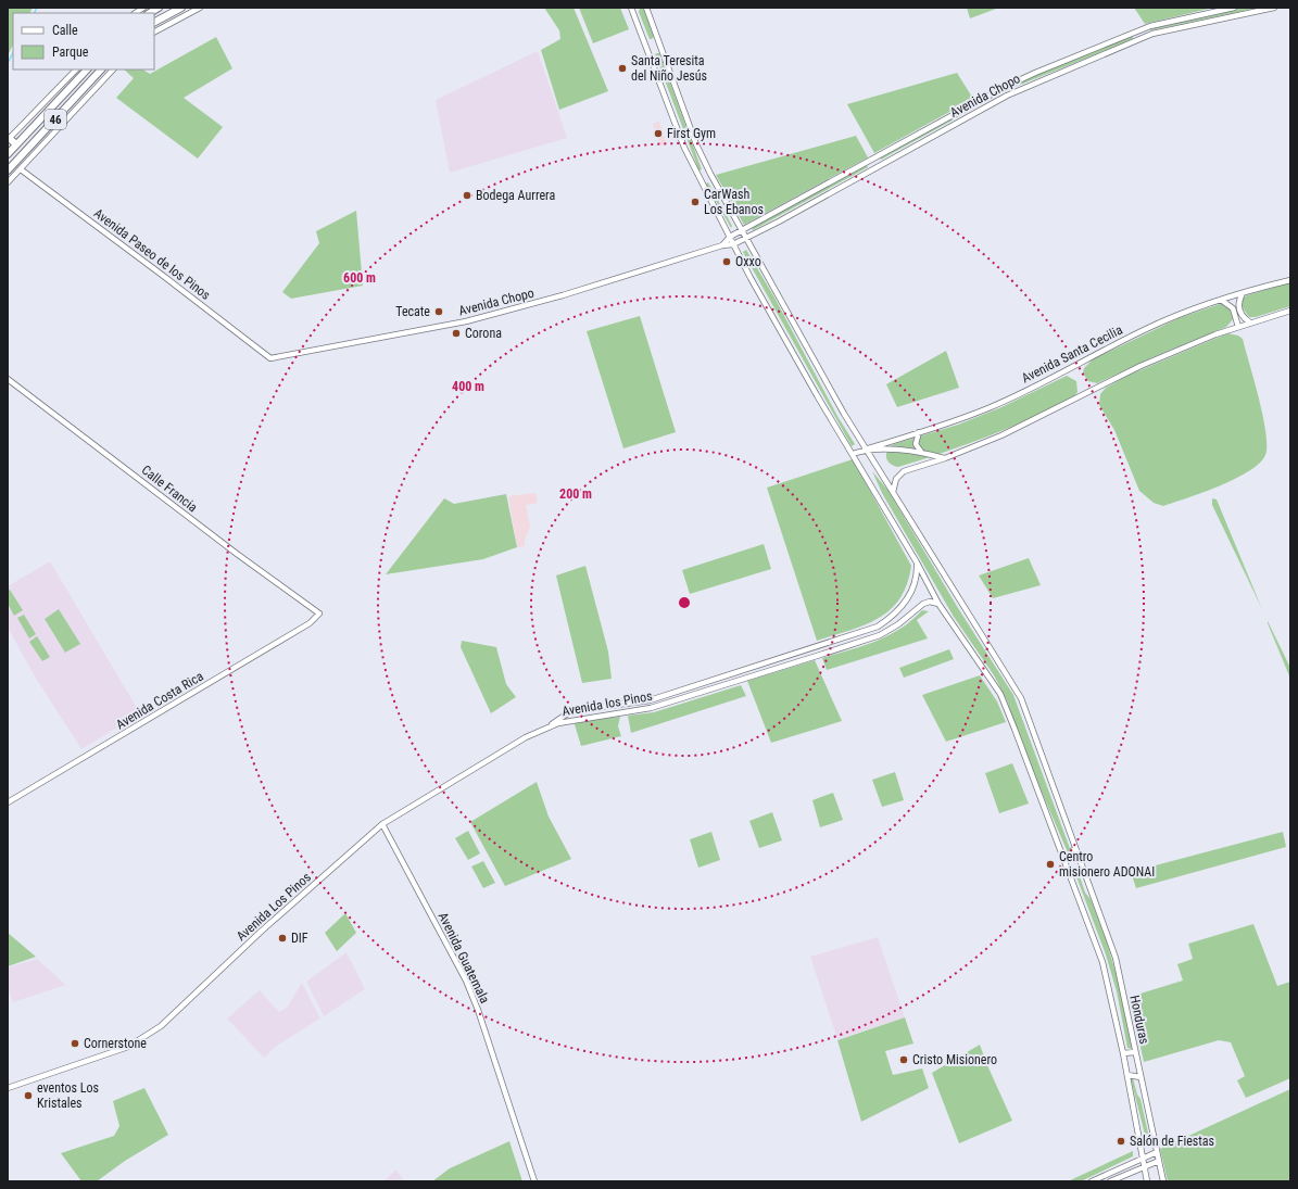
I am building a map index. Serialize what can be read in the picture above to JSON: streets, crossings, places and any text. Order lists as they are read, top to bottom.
{
  "streets": {
    "main road": ["46"],
    "street": [
      "Avenida Chopo",
      "Avenida Paseo de los Pinos",
      "Avenida Santa Cecilia",
      "Calle Francia",
      "Avenida Costa Rica",
      "Avenida los Pinos",
      "Avenida Los Pinos",
      "Avenida Guatemala",
      "Honduras"
    ]
  },
  "crossings": [
    ["Avenida Chopo", "Avenida Paseo de los Pinos"],
    ["Avenida Chopo", "Honduras"],
    ["Avenida Santa Cecilia", "Honduras"],
    ["Calle Francia", "Avenida Costa Rica"],
    ["Avenida los Pinos", "Avenida Los Pinos"],
    ["Avenida los Pinos", "Honduras"],
    ["Avenida Los Pinos", "Avenida Guatemala"]
  ],
  "places": [
    "Santa Teresita del Niño Jesús",
    "First Gym",
    "Bodega Aurrera",
    "CarWash Los Ebanos",
    "Oxxo",
    "Tecate",
    "Corona",
    "Centro misionero ADONAI",
    "DIF",
    "Cornerstone",
    "Cristo Misionero",
    "eventos Los Kristales",
    "Salón de Fiestas"
  ],
  "legend": ["Calle", "Parque"],
  "rings": ["600 m", "400 m", "200 m"]
}
